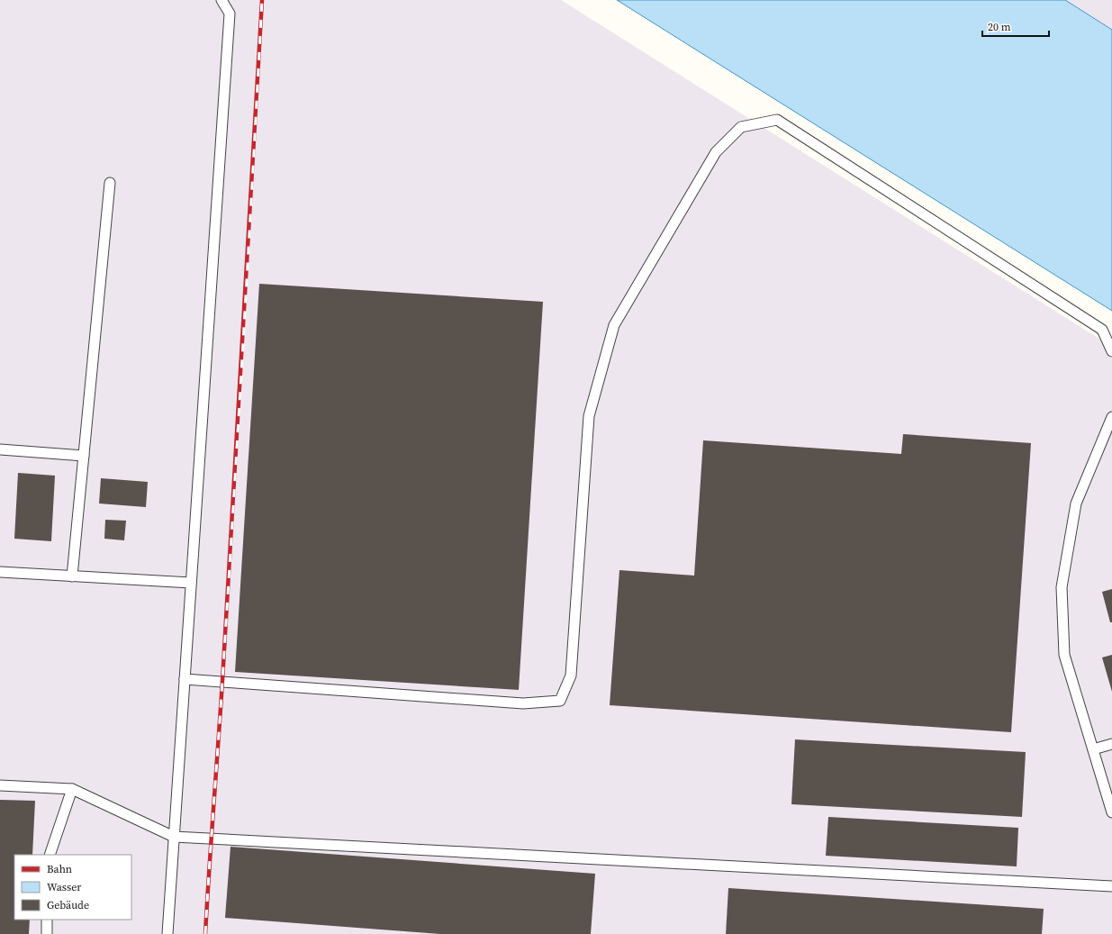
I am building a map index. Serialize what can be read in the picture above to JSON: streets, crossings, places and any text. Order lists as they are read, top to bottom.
{
  "legend": ["Bahn", "Wasser", "Gebäude"],
  "scale_bar": "20 m"
}
